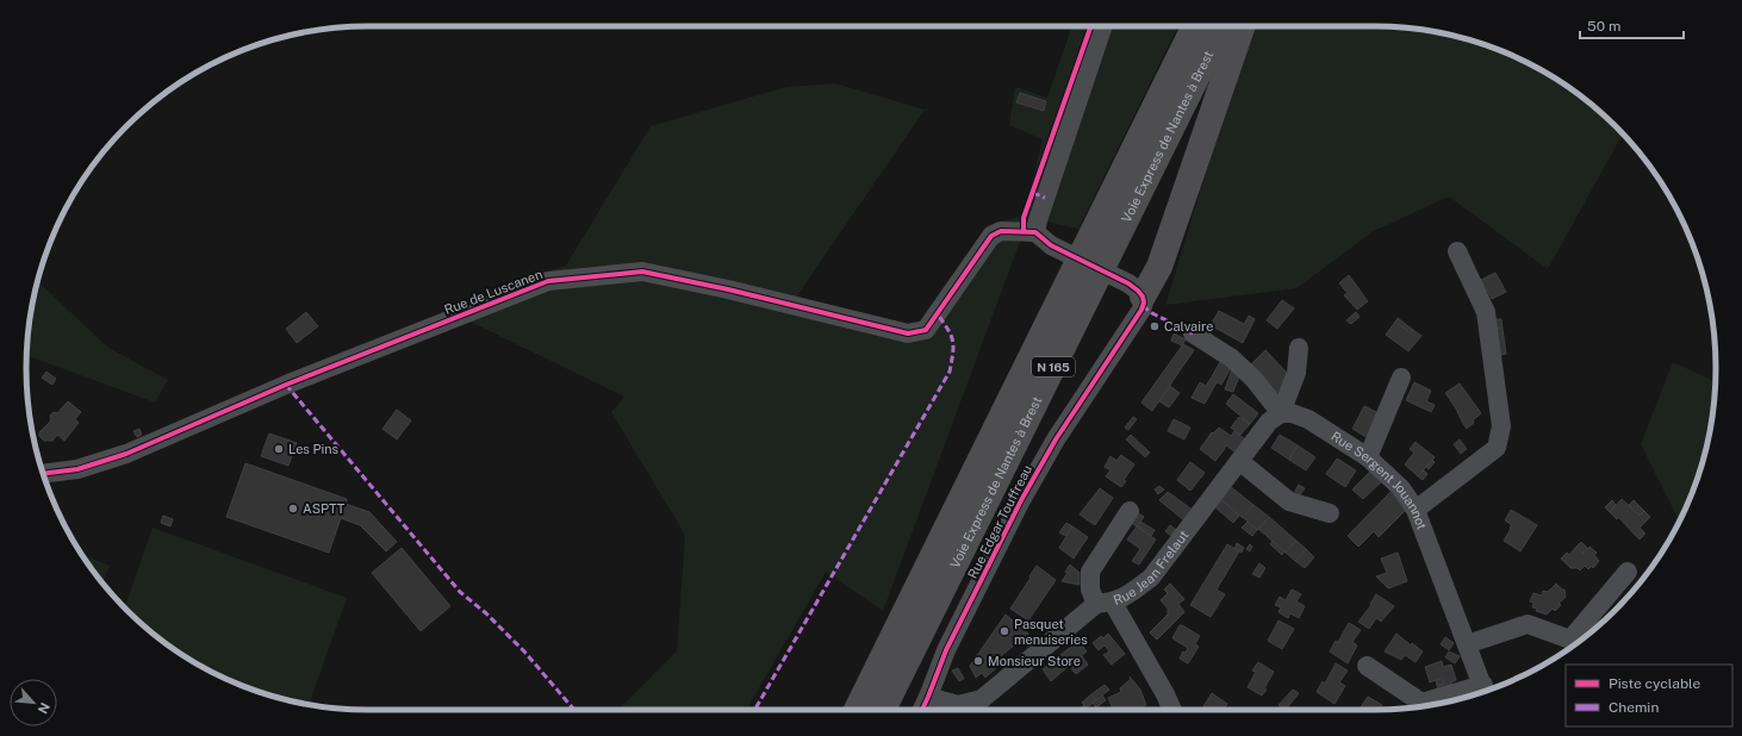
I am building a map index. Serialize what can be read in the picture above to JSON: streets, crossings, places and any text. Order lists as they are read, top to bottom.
{
  "streets": {
    "highway": ["Voie Express de Nantes à Brest", "N 165"],
    "street": [
      "Rue de Luscanen",
      "Rue Sergent Jouannot",
      "Rue Edgar Touffreau",
      "Rue Jean Frelaut"
    ]
  },
  "crossings": [
    ["Rue Sergent Jouannot", "Rue Jean Frelaut"],
    ["Rue Edgar Touffreau", "Rue Jean Frelaut"]
  ],
  "places": [
    "Calvaire",
    "Les Pins",
    "ASPTT",
    "Pasquet menuiseries",
    "Monsieur Store"
  ],
  "legend": ["Piste cyclable", "Chemin"],
  "scale_bar": "50 m",
  "north": "bottom right"
}
